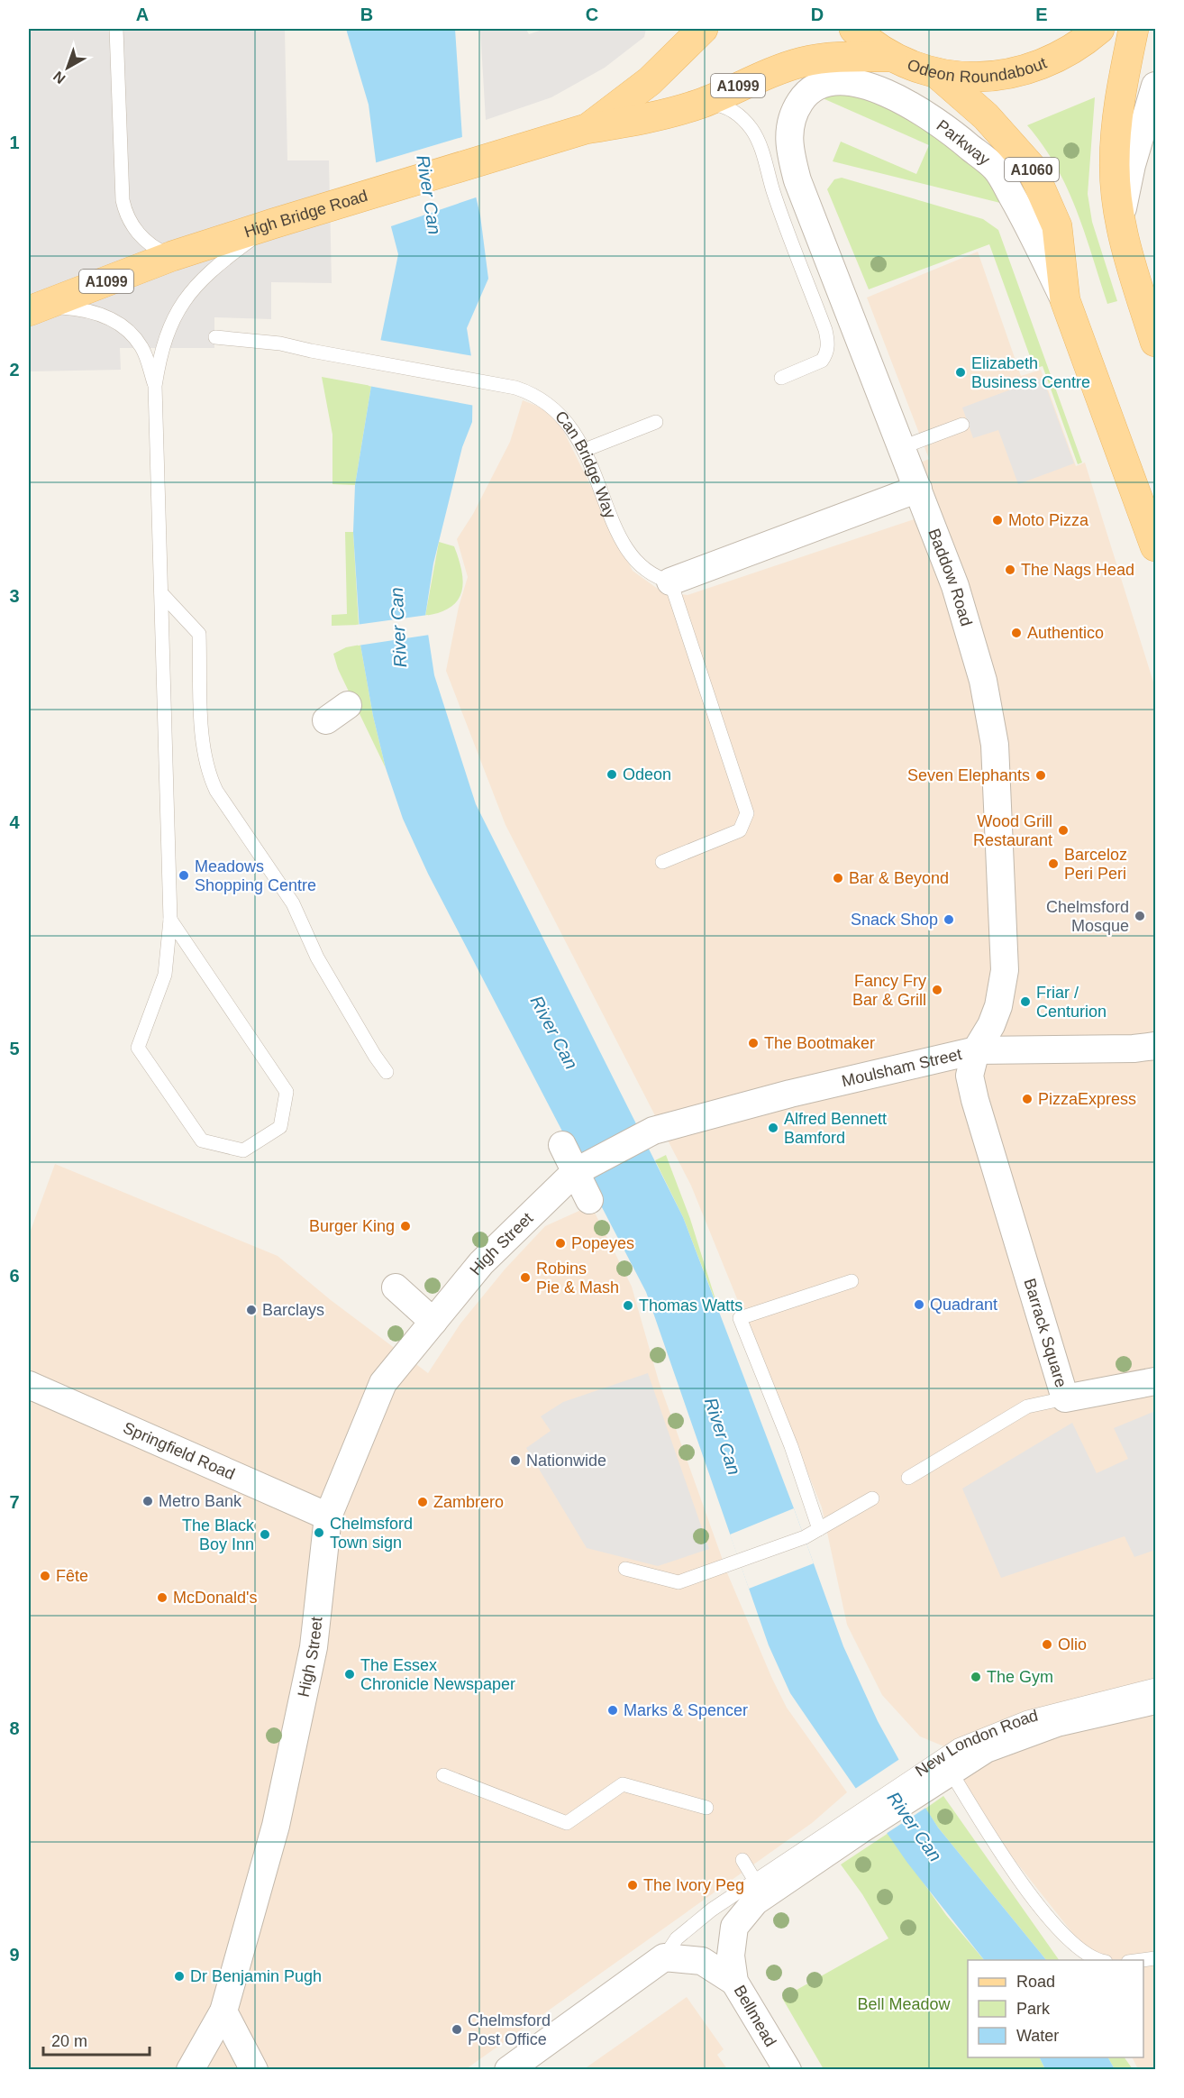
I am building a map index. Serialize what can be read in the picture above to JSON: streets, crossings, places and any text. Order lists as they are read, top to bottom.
{
  "streets": {
    "main road": [
      "Odeon Roundabout",
      "A1099",
      "Parkway",
      "A1060",
      "High Bridge Road"
    ],
    "street": [
      "Baddow Road",
      "Moulsham Street",
      "High Street",
      "Barrack Square",
      "Springfield Road",
      "New London Road",
      "Bellmead"
    ],
    "lane": ["Can Bridge Way"]
  },
  "crossings": [
    ["Odeon Roundabout", "Parkway"],
    ["Odeon Roundabout", "High Bridge Road"],
    ["Parkway", "Baddow Road"],
    ["Baddow Road", "Moulsham Street"],
    ["Baddow Road", "Barrack Square"],
    ["Moulsham Street", "High Street"],
    ["High Street", "Springfield Road"],
    ["New London Road", "Bellmead"]
  ],
  "water": ["River Can"],
  "parks": ["Bell Meadow"],
  "places": [
    "Elizabeth Business Centre",
    "Moto Pizza",
    "The Nags Head",
    "Authentico",
    "Odeon",
    "Seven Elephants",
    "Wood Grill Restaurant",
    "Barceloz Peri Peri",
    "Meadows Shopping Centre",
    "Bar & Beyond",
    "Chelmsford Mosque",
    "Snack Shop",
    "Fancy Fry Bar & Grill",
    "Friar / Centurion",
    "The Bootmaker",
    "PizzaExpress",
    "Alfred Bennett Bamford",
    "Burger King",
    "Popeyes",
    "Robins Pie & Mash",
    "Quadrant",
    "Thomas Watts",
    "Barclays",
    "Nationwide",
    "Metro Bank",
    "Zambrero",
    "Chelmsford Town sign",
    "The Black Boy Inn",
    "Fête",
    "McDonald's",
    "Olio",
    "The Essex Chronicle Newspaper",
    "The Gym",
    "Marks & Spencer",
    "The Ivory Peg",
    "Dr Benjamin Pugh",
    "Chelmsford Post Office"
  ],
  "legend": ["Road", "Park", "Water"],
  "scale_bar": "20 m",
  "north": "bottom left",
  "grid": {
    "columns": [
      "A",
      "B",
      "C",
      "D",
      "E"
    ],
    "rows": [
      "1",
      "2",
      "3",
      "4",
      "5",
      "6",
      "7",
      "8",
      "9"
    ]
  }
}
